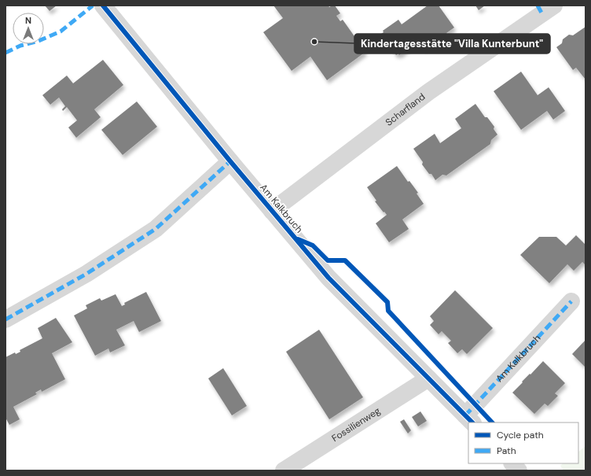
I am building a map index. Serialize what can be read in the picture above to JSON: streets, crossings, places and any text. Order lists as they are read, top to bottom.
{
  "streets": {
    "street": ["Scharfland", "Am Kalkbruch", "Fossilienweg"]
  },
  "crossings": [
    ["Scharfland", "Am Kalkbruch"],
    ["Am Kalkbruch", "Fossilienweg"]
  ],
  "places": ["Kindertagesstätte \"Villa Kunterbunt\""],
  "legend": ["Cycle path", "Path"],
  "north": "top"
}
